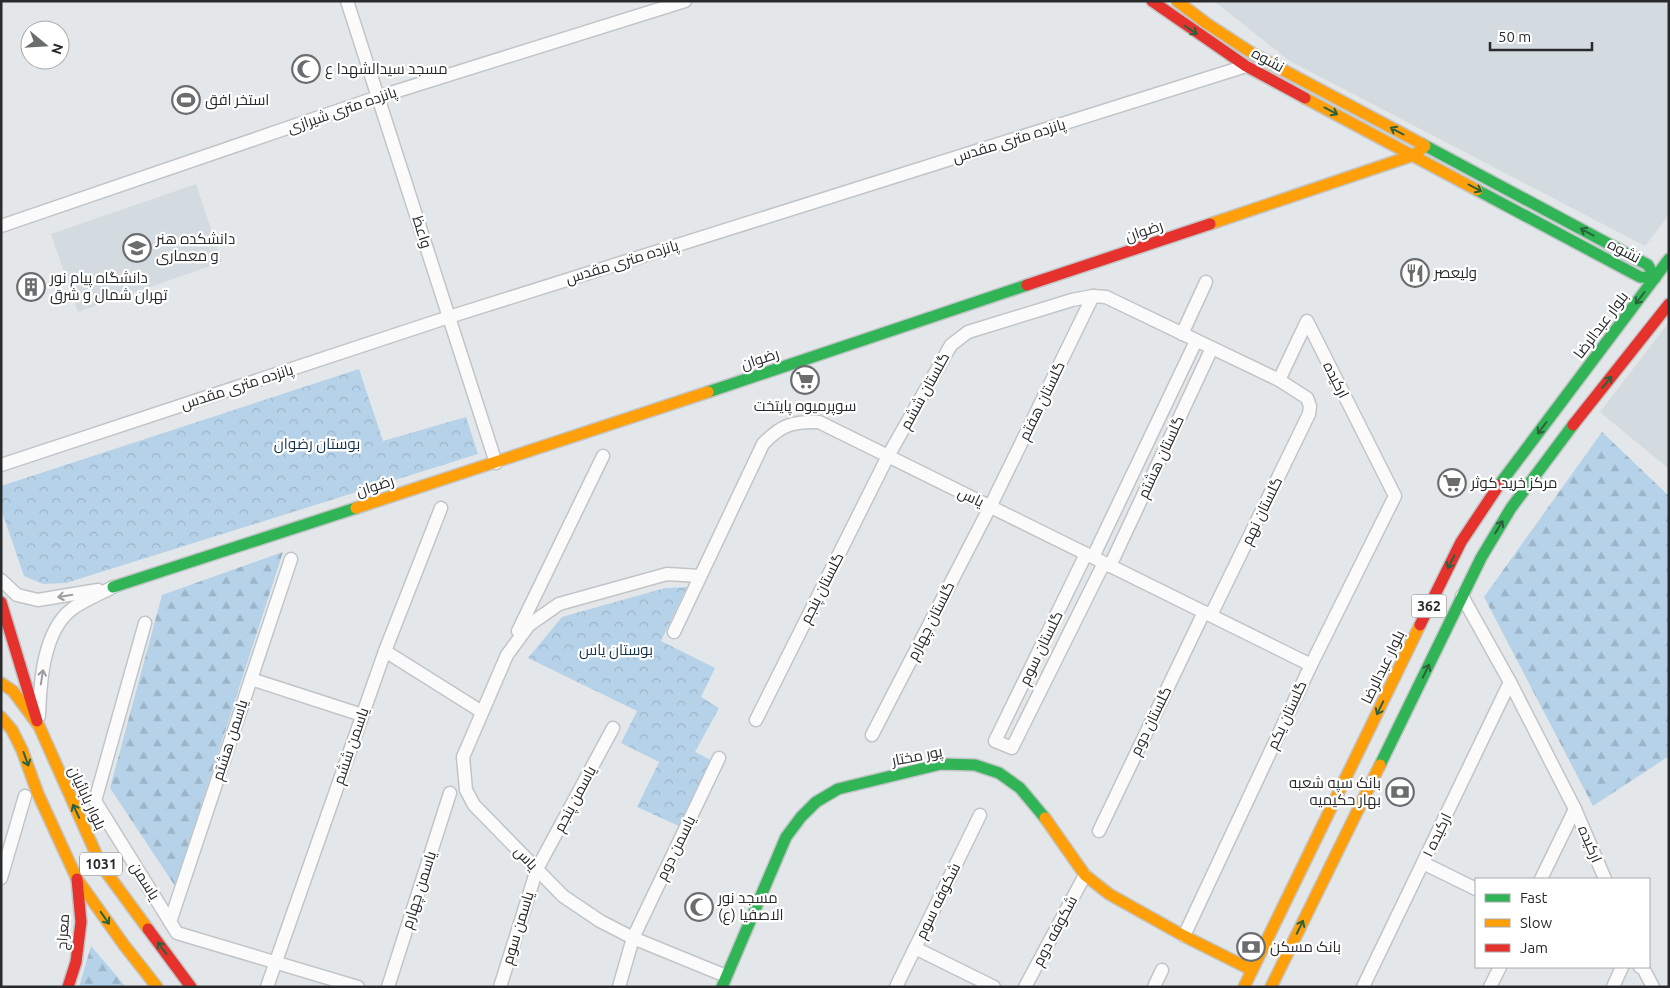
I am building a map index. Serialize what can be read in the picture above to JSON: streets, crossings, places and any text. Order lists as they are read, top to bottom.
{
  "streets": {
    "main road": [
      "نشوه",
      "رضوان",
      "بلوار عبدالرضا",
      "362",
      "پور مختار",
      "بلوار بابائیان",
      "1031",
      "معراج"
    ],
    "street": [
      "پانزده متری شیرازی",
      "پانزده متری مقدس",
      "واعظ",
      "ارکیده",
      "گلستان ششم",
      "گلستان هفتم",
      "گلستان هشتم",
      "یاس",
      "گلستان نهم",
      "گلستان پنجم",
      "گلستان چهارم",
      "گلستان سوم",
      "گلستان یکم",
      "گلستان دوم",
      "یاسمن هشتم",
      "یاسمن ششم",
      "یاسمن پنجم",
      "ارکیده ۱",
      "یاسمن دوم",
      "یاسمن",
      "یاسمن چهارم",
      "شکوفه سوم",
      "یاسمن سوم",
      "شکوفه دوم"
    ]
  },
  "crossings": [
    ["نشوه", "پانزده متری مقدس"],
    ["نشوه", "رضوان"],
    ["نشوه", "بلوار عبدالرضا"],
    ["پانزده متری شیرازی", "واعظ"],
    ["پانزده متری مقدس", "واعظ"],
    ["رضوان", "واعظ"],
    ["بلوار عبدالرضا", "ارکیده"],
    ["بلوار عبدالرضا", "پور مختار"],
    ["ارکیده", "گلستان نهم"],
    ["ارکیده", "گلستان یکم"],
    ["ارکیده", "ارکیده ۱"],
    ["گلستان ششم", "گلستان هفتم"],
    ["گلستان ششم", "یاس"],
    ["گلستان ششم", "گلستان پنجم"],
    ["گلستان هفتم", "یاس"],
    ["گلستان هفتم", "گلستان چهارم"],
    ["گلستان هشتم", "یاس"],
    ["گلستان هشتم", "گلستان سوم"],
    ["یاس", "گلستان نهم"],
    ["یاس", "گلستان پنجم"],
    ["یاس", "گلستان چهارم"],
    ["یاس", "گلستان سوم"],
    ["یاس", "گلستان یکم"],
    ["یاس", "گلستان دوم"],
    ["یاس", "پور مختار"],
    ["یاس", "یاسمن پنجم"],
    ["یاس", "یاسمن دوم"],
    ["یاس", "یاسمن سوم"],
    ["گلستان نهم", "گلستان دوم"],
    ["گلستان یکم", "پور مختار"],
    ["یاسمن هشتم", "یاسمن"],
    ["یاسمن ششم", "یاسمن"],
    ["پور مختار", "شکوفه دوم"],
    ["یاسمن پنجم", "یاسمن سوم"],
    ["1031", "معراج"]
  ],
  "parks": ["بوستان رضوان", "بوستان یاس"],
  "places": {
    "mosque": ["مسجد سیدالشهدا ع", "مسجد نور الاصفیا (ع)"],
    "sports": ["استخر افق"],
    "school or university": ["دانشکده هنر و معماری"],
    "restaurant": ["ولیعصر"],
    "building": ["دانشگاه پیام نور تهران شمال و شرق"],
    "supermarket": ["سوپرمیوه پایتخت", "مرکز خرید کوثر"],
    "bank": ["بانک سپه شعبه بهار حکیمیه", "بانک مسکن"]
  },
  "legend": ["Fast", "Slow", "Jam"],
  "scale_bar": "50 m",
  "north": "right"
}
